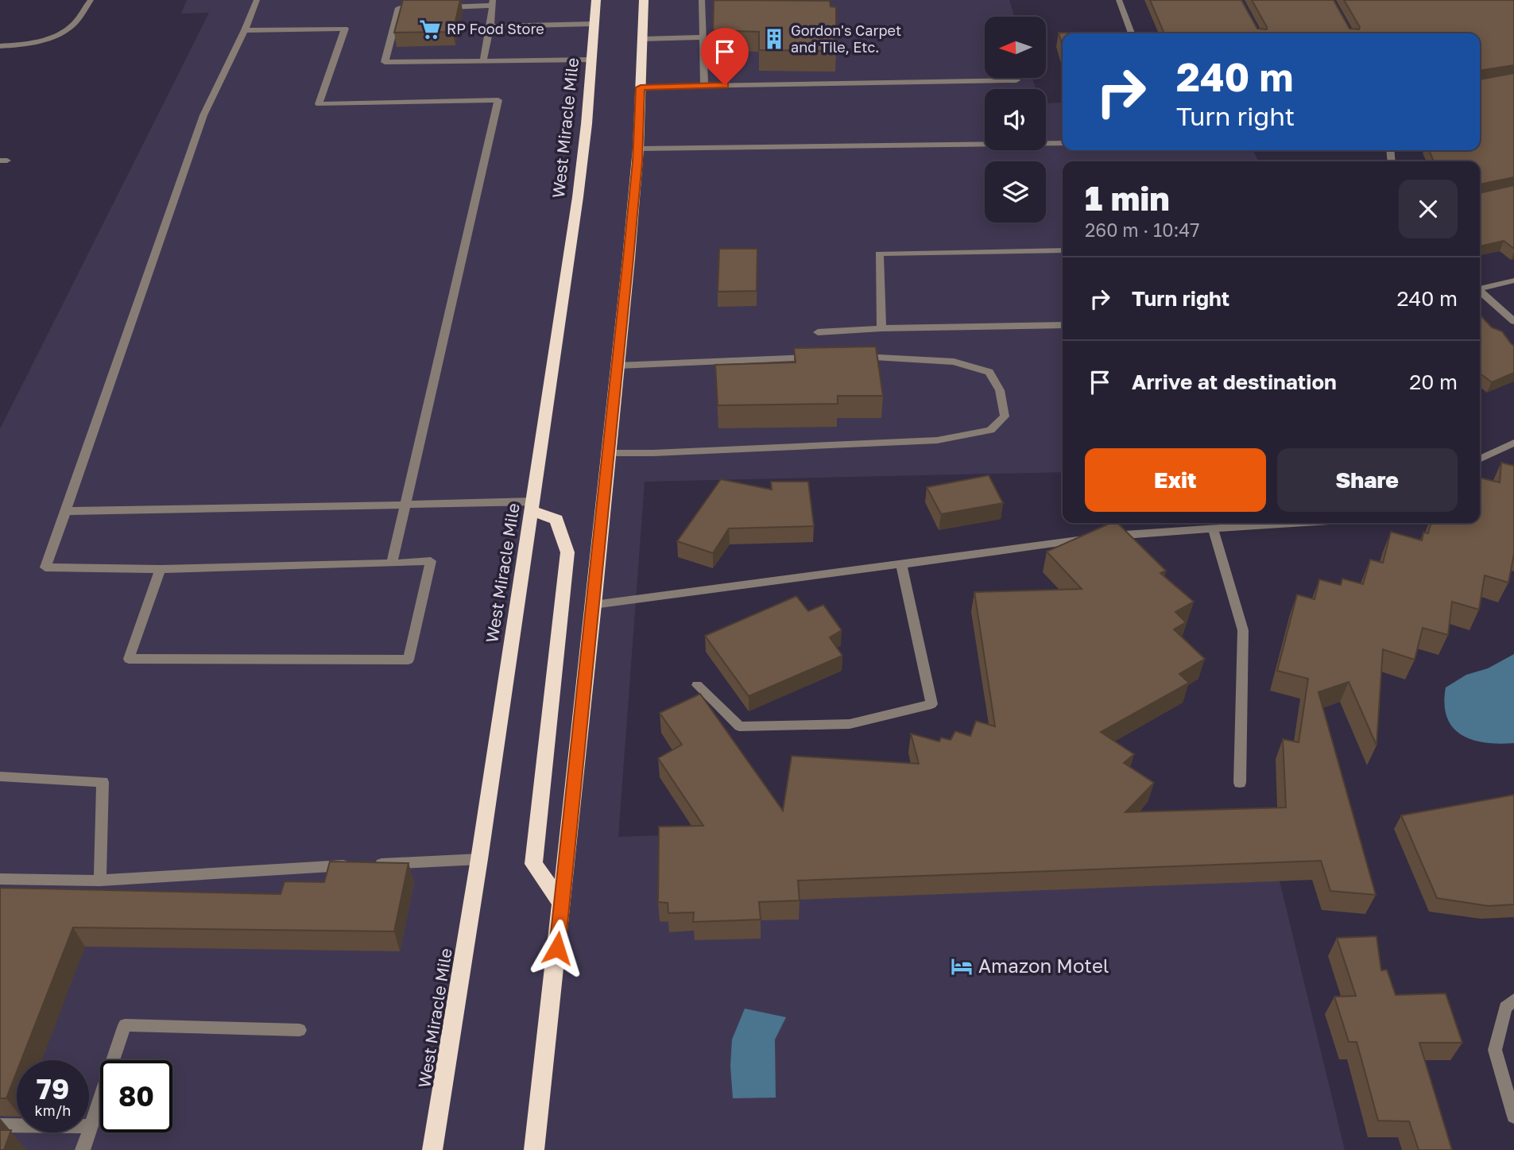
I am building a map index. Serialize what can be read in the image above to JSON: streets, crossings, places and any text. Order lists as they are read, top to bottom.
{
  "streets": {
    "highway": ["West Miracle Mile"]
  },
  "places": {
    "supermarket": ["RP Food Store"],
    "building": ["Gordon's Carpet and Tile, Etc."],
    "hotel": ["Amazon Motel"]
  },
  "north": "left",
  "page": {
    "turn": ["240 m", "Turn right"],
    "heading": ["1 min", "260 m · 10:47"],
    "list": [
      {
        "name": "Turn right",
        "value": "240 m"
      },
      {
        "name": "Arrive at destination",
        "value": "20 m"
      }
    ],
    "buttons": ["Exit", "Share"],
    "speed": "79 km/h",
    "limit": "80"
  }
}
